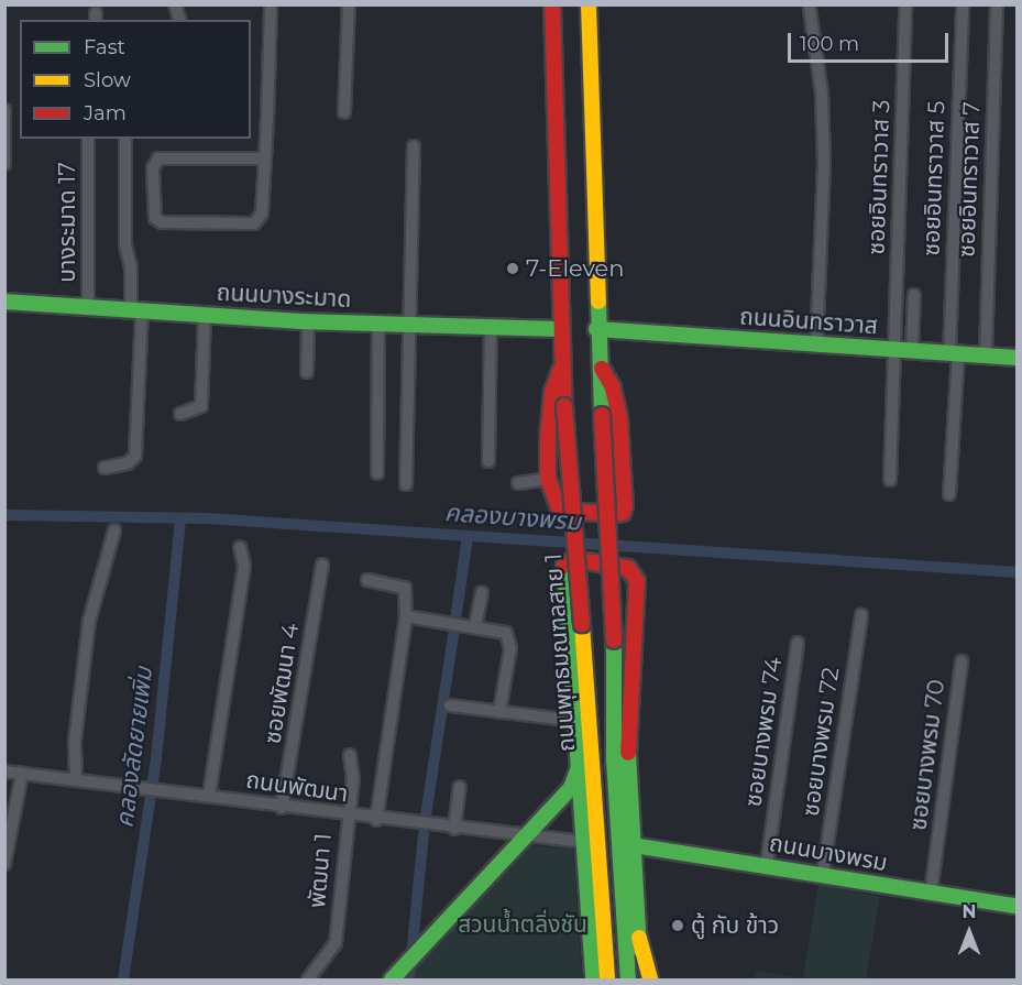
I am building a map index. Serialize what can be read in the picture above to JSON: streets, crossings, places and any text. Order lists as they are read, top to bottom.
{
  "streets": {
    "main road": [
      "ถนนบางระมาด",
      "ถนนอินทราวาส",
      "ถนนพุทธมณฑลสาย 1",
      "ถนนบางพรม"
    ],
    "street": [
      "ซอยอินทราวาส 3",
      "ซอยอินทราวาส 5",
      "ซอยอินทราวาส 7",
      "บางระมาด 17",
      "ซอยพัฒนา 4",
      "ซอยบางพรม 74",
      "ซอยบางพรม 72",
      "ซอยบางพรม 70",
      "ถนนพัฒนา",
      "พัฒนา 1"
    ]
  },
  "crossings": [
    ["ซอยอินทราวาส 3", "ถนนอินทราวาส"],
    ["ซอยอินทราวาส 5", "ถนนอินทราวาส"],
    ["ซอยอินทราวาส 7", "ถนนอินทราวาส"],
    ["บางระมาด 17", "ถนนบางระมาด"],
    ["ถนนบางระมาด", "ถนนพุทธมณฑลสาย 1"],
    ["ถนนอินทราวาส", "ถนนพุทธมณฑลสาย 1"],
    ["ซอยพัฒนา 4", "ถนนพัฒนา"],
    ["ซอยบางพรม 74", "ถนนบางพรม"],
    ["ซอยบางพรม 72", "ถนนบางพรม"],
    ["ซอยบางพรม 70", "ถนนบางพรม"],
    ["ถนนพัฒนา", "พัฒนา 1"]
  ],
  "water": ["คลองบางพรม", "คลองลัดยายเพิ่ม"],
  "parks": ["สวนน้ำตลิ่งชัน"],
  "places": ["7-Eleven", "ตู้ กับ ข้าว"],
  "legend": ["Fast", "Slow", "Jam"],
  "scale_bar": "100 m",
  "north": "top"
}
